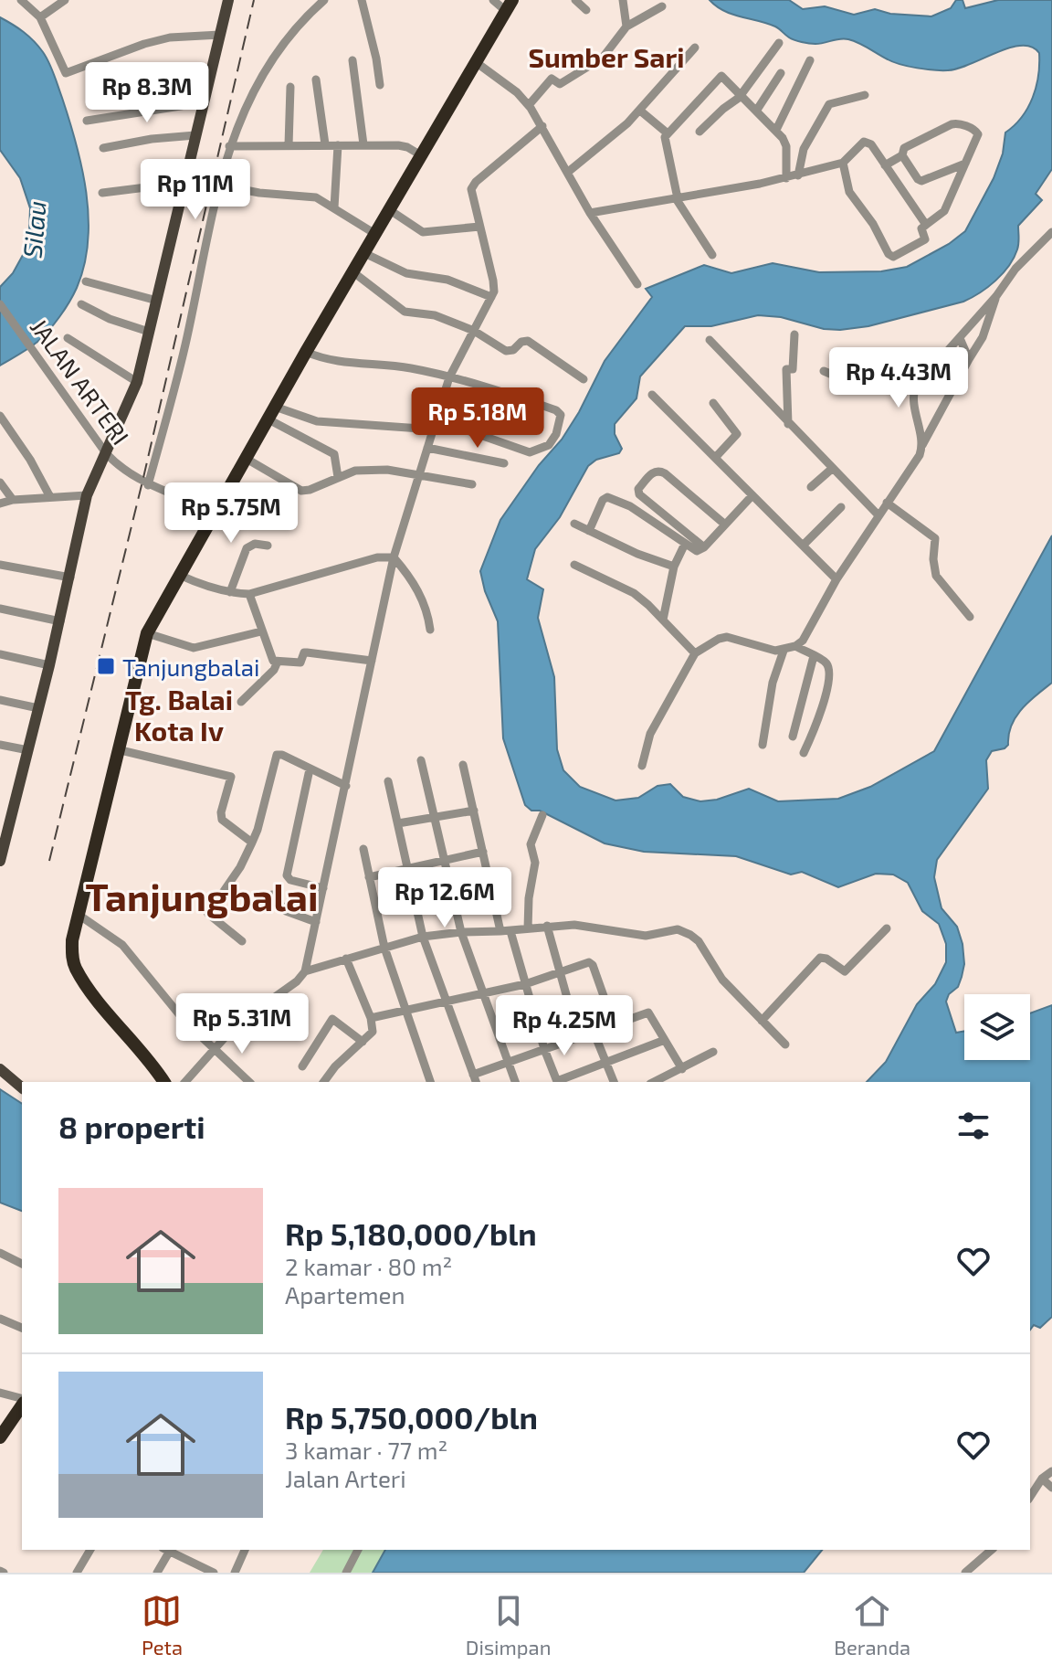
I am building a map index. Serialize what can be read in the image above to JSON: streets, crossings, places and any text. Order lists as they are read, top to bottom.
{
  "streets": {
    "street": ["JALAN ARTERI"]
  },
  "districts": ["Sumber Sari", "Tg. Balai Kota Iv", "Tanjungbalai"],
  "water": ["Silau"],
  "places": {
    "transit": ["Tanjungbalai"]
  },
  "page": {
    "price": [
      "Rp 8.3M",
      "Rp 11M",
      "Rp 4.43M",
      "Rp 5.18M",
      "Rp 5.75M",
      "Rp 12.6M",
      "Rp 5.31M",
      "Rp 4.25M"
    ],
    "heading": "8 properti",
    "list": [
      {
        "name": "Rp 5,180,000/bln",
        "note": "2 kamar · 80 m² · Apartemen"
      },
      {
        "name": "Rp 5,750,000/bln",
        "note": "3 kamar · 77 m² · Jalan Arteri"
      }
    ],
    "tabs": ["Peta", "Disimpan", "Beranda"]
  }
}
